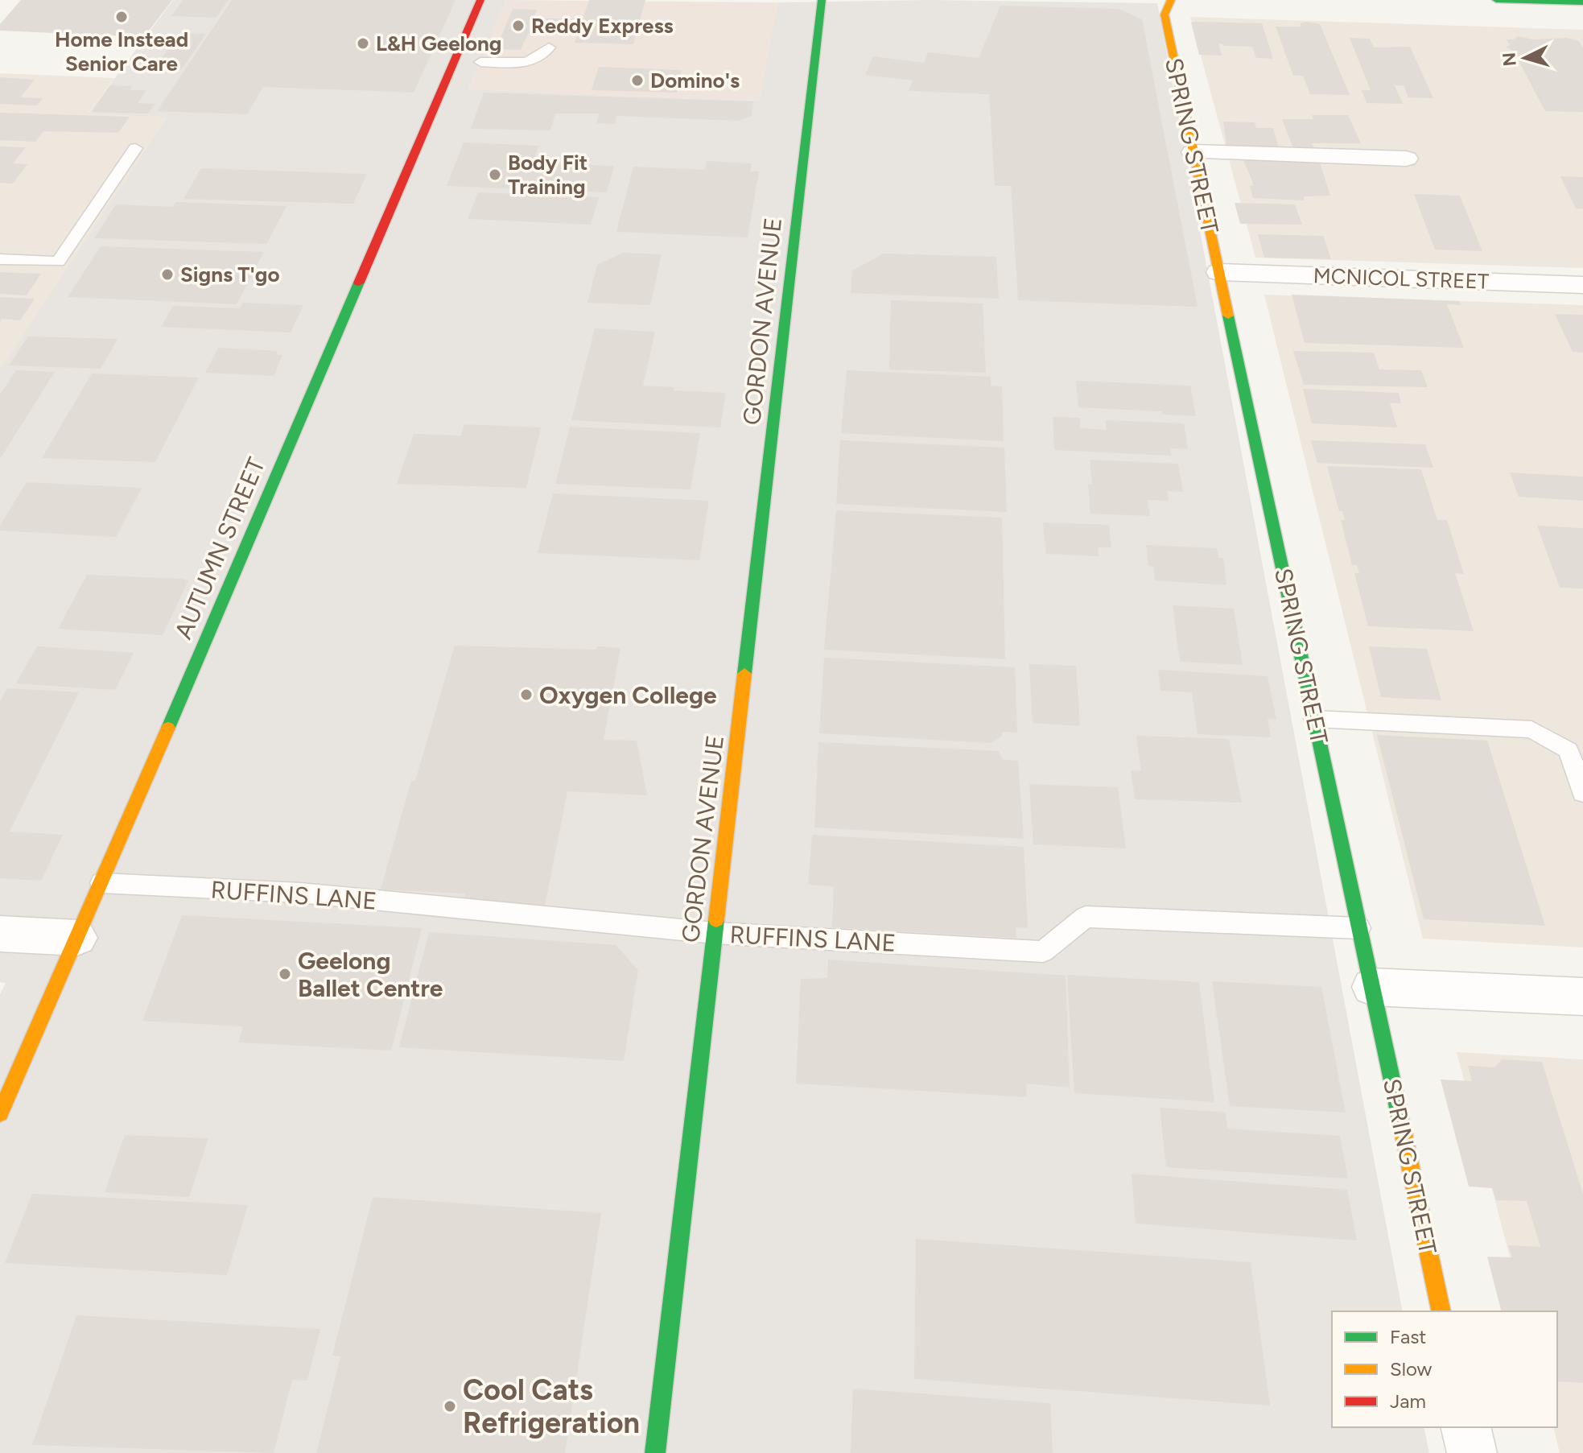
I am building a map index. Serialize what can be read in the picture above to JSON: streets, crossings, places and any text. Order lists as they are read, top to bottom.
{
  "streets": {
    "main road": ["SPRING STREET", "GORDON AVENUE", "AUTUMN STREET"],
    "street": ["MCNICOL STREET"],
    "lane": ["RUFFINS LANE"]
  },
  "crossings": [
    ["SPRING STREET", "MCNICOL STREET"],
    ["SPRING STREET", "RUFFINS LANE"],
    ["GORDON AVENUE", "RUFFINS LANE"],
    ["AUTUMN STREET", "RUFFINS LANE"]
  ],
  "places": [
    "Home Instead Senior Care",
    "Reddy Express",
    "L&H Geelong",
    "Domino's",
    "Body Fit Training",
    "Signs T'go",
    "Oxygen College",
    "Geelong Ballet Centre",
    "Cool Cats Refrigeration"
  ],
  "legend": ["Fast", "Slow", "Jam"],
  "north": "left"
}
